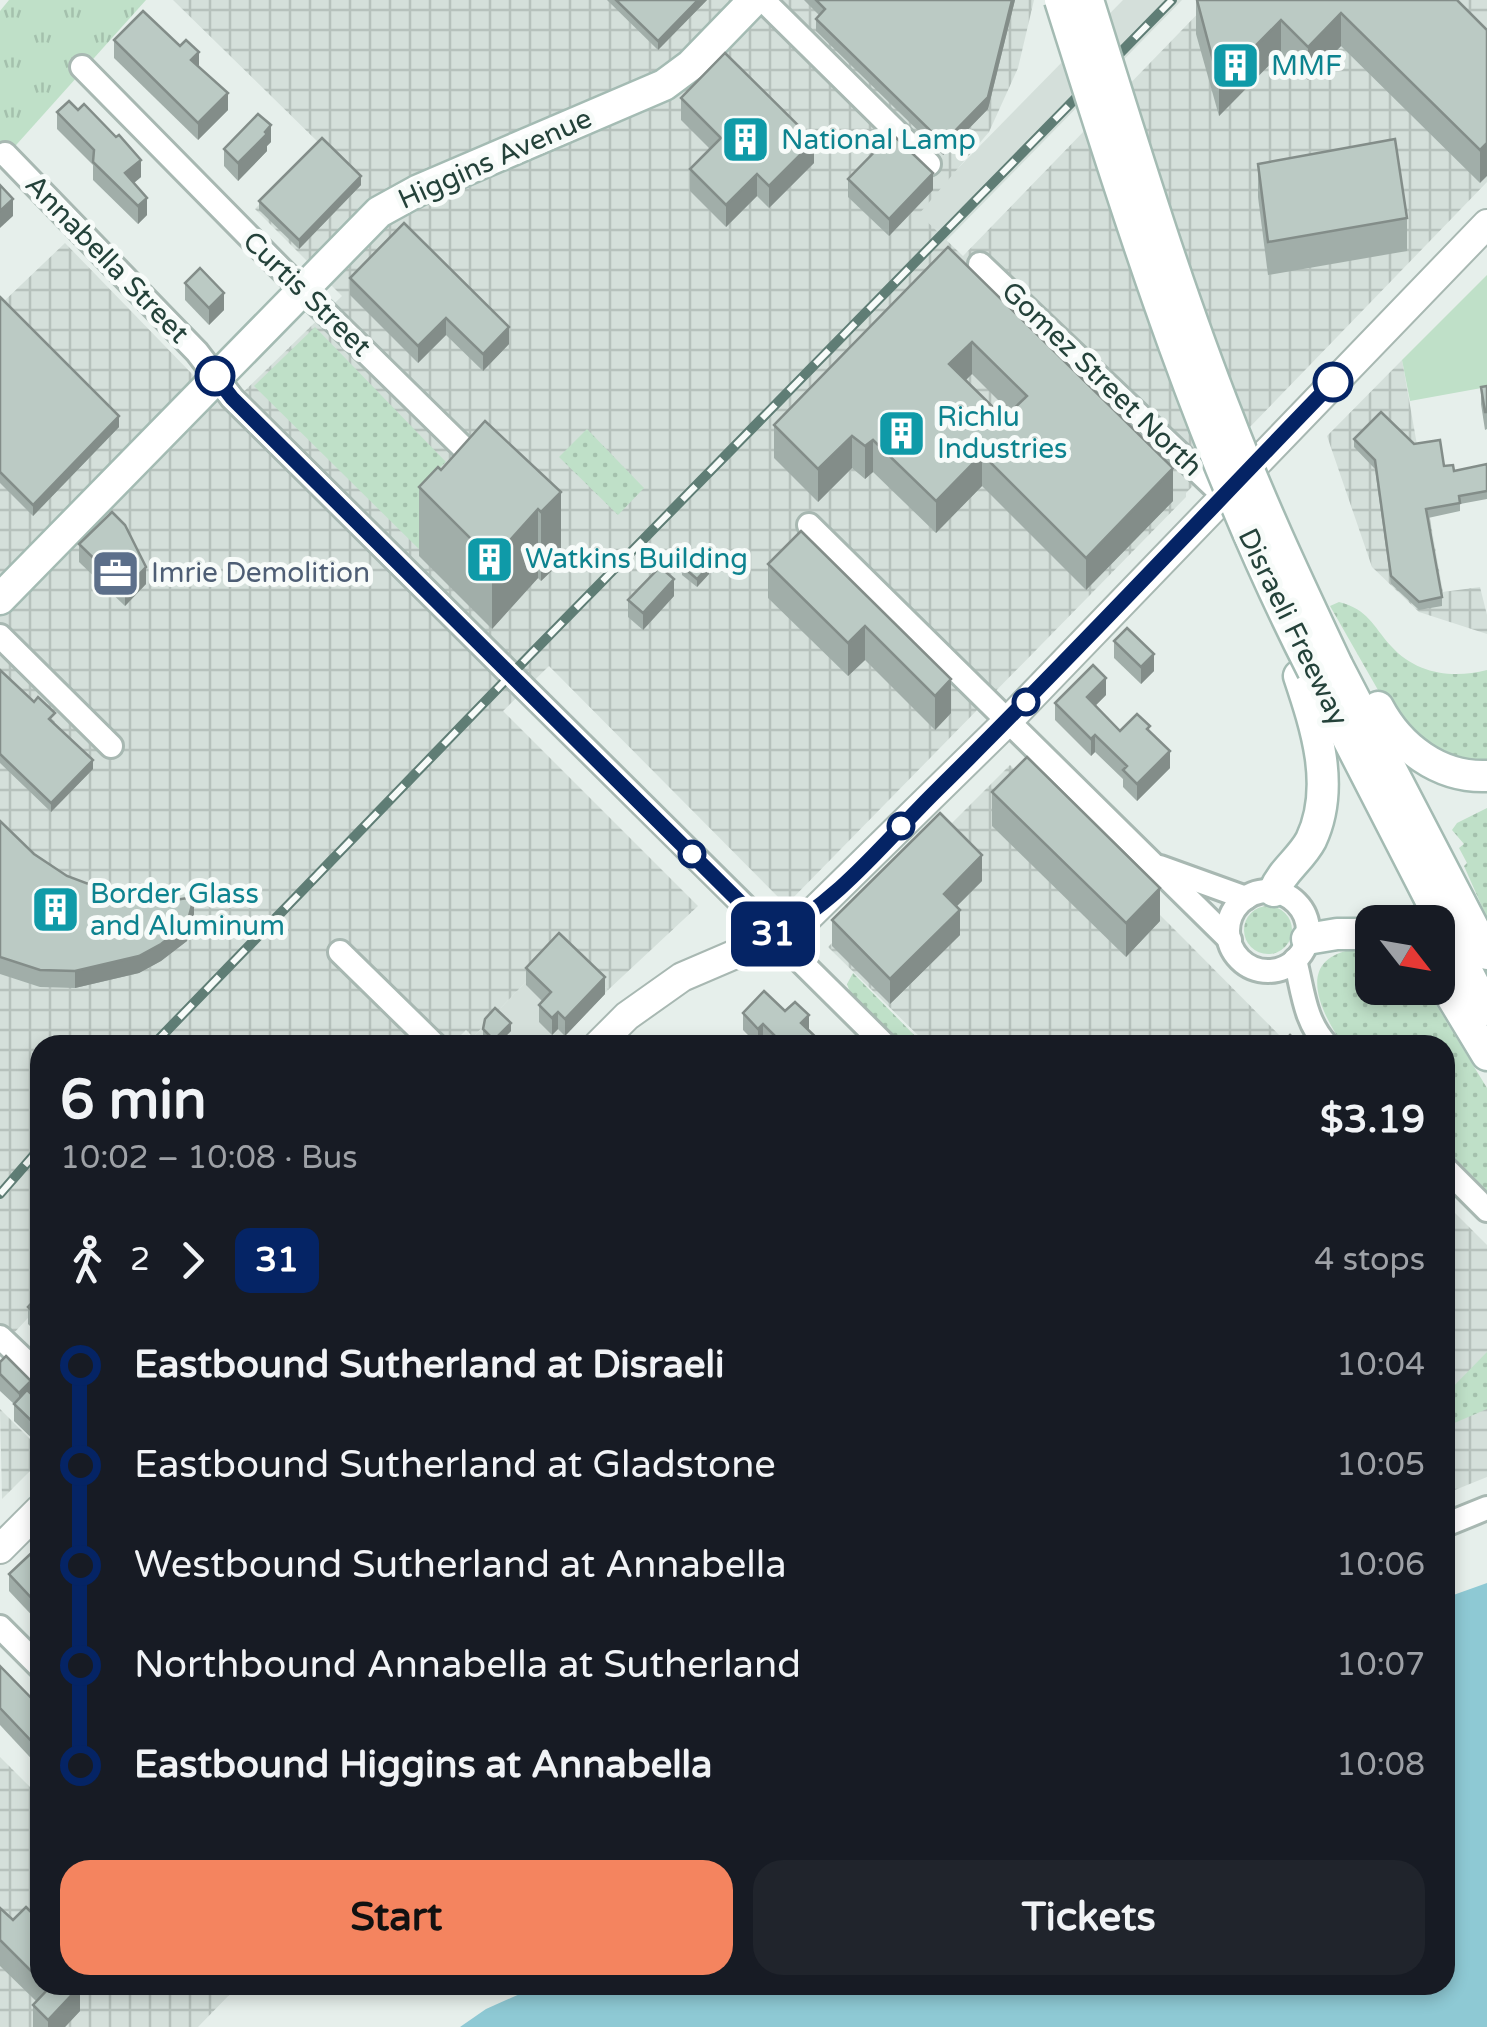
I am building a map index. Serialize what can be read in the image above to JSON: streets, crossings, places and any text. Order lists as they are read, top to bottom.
{
  "streets": {
    "main road": ["Higgins Avenue", "Disraeli Freeway"],
    "street": ["Annabella Street", "Curtis Street", "Gomez Street North"]
  },
  "crossings": [
    ["Higgins Avenue", "Annabella Street"],
    ["Higgins Avenue", "Curtis Street"]
  ],
  "places": {
    "building": [
      "MMF",
      "National Lamp",
      "Richlu Industries",
      "Watkins Building",
      "Border Glass and Aluminum"
    ],
    "office": ["Imrie Demolition"]
  },
  "lines": ["bus line 31"],
  "north": "bottom right",
  "page": {
    "on_map": "31",
    "heading": ["6 min", "10:02 – 10:08 · Bus", "$3.19"],
    "legs": ["2", "31", "4 stops"],
    "list": [
      {
        "name": "Eastbound Sutherland at Disraeli",
        "value": "10:04"
      },
      {
        "name": "Eastbound Sutherland at Gladstone",
        "value": "10:05"
      },
      {
        "name": "Westbound Sutherland at Annabella",
        "value": "10:06"
      },
      {
        "name": "Northbound Annabella at Sutherland",
        "value": "10:07"
      },
      {
        "name": "Eastbound Higgins at Annabella",
        "value": "10:08"
      }
    ],
    "buttons": ["Start", "Tickets"]
  }
}
